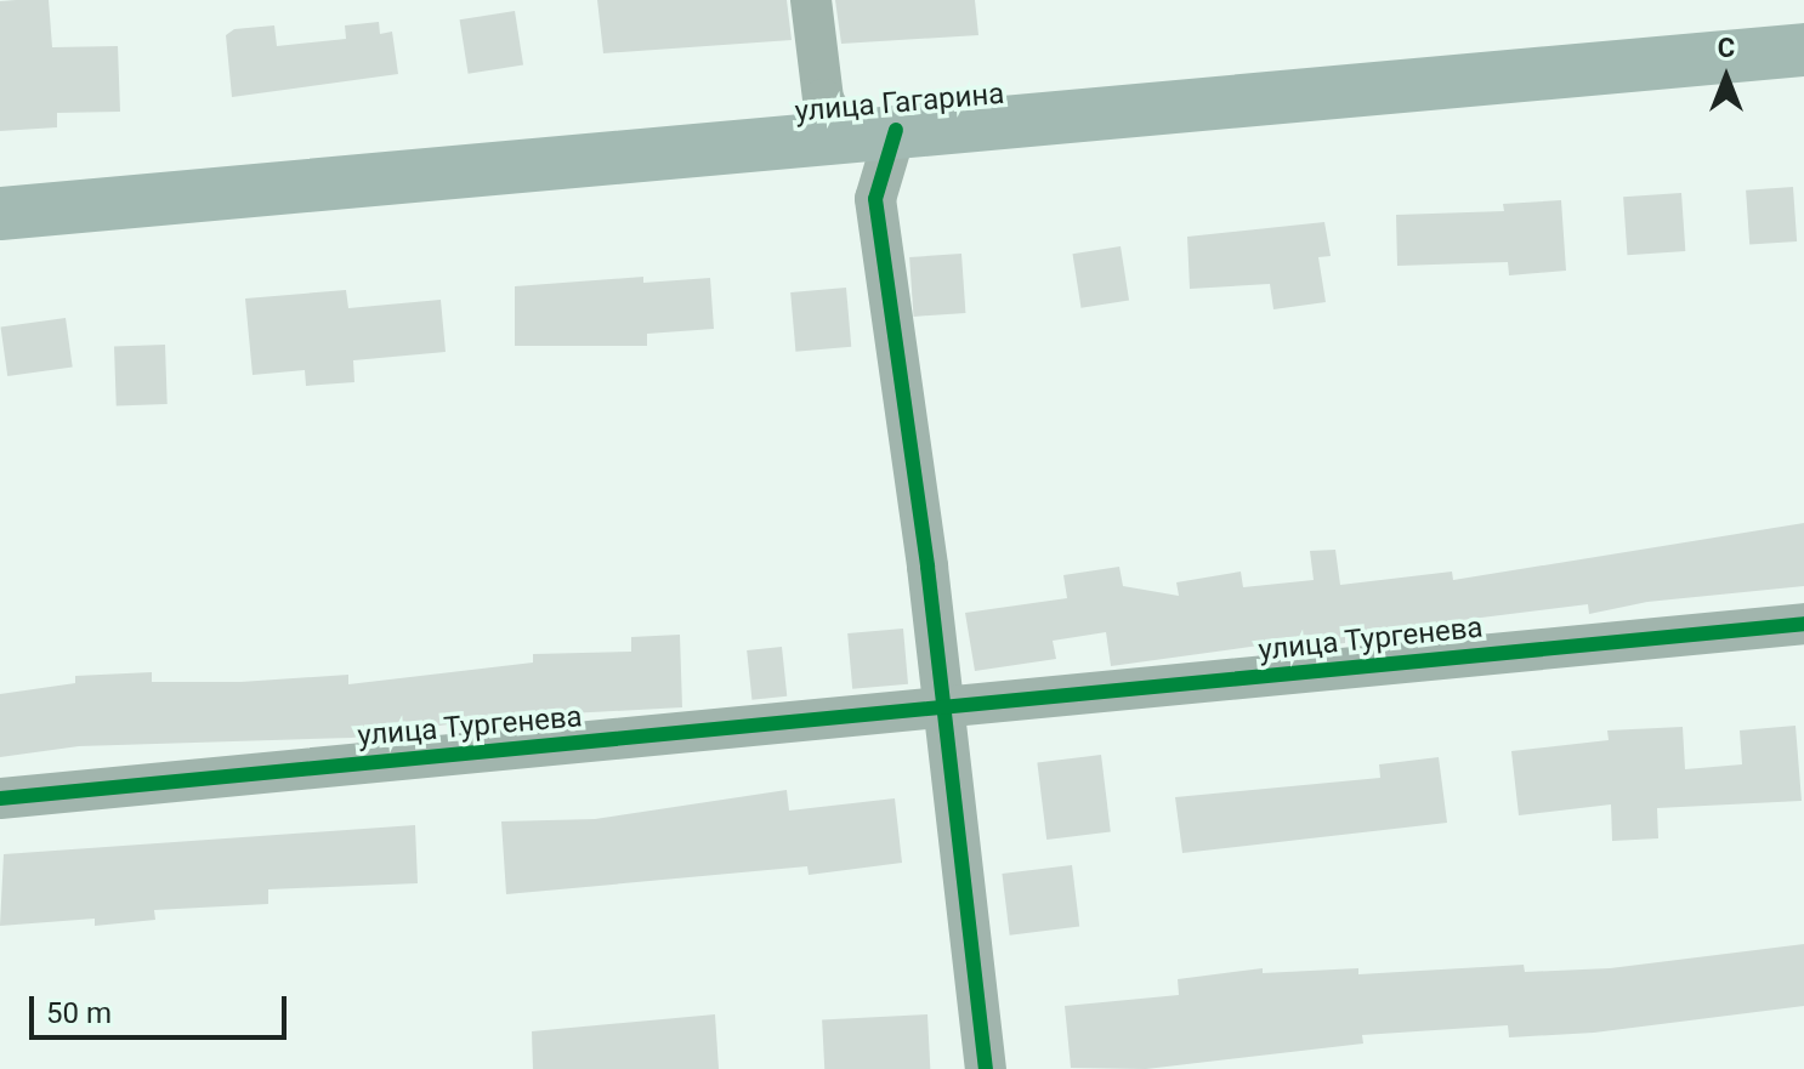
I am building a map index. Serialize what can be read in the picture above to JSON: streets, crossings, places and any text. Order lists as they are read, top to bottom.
{
  "streets": {
    "main road": ["улица Гагарина"],
    "street": ["улица Тургенева"]
  },
  "scale_bar": "50 m",
  "north": "top"
}
